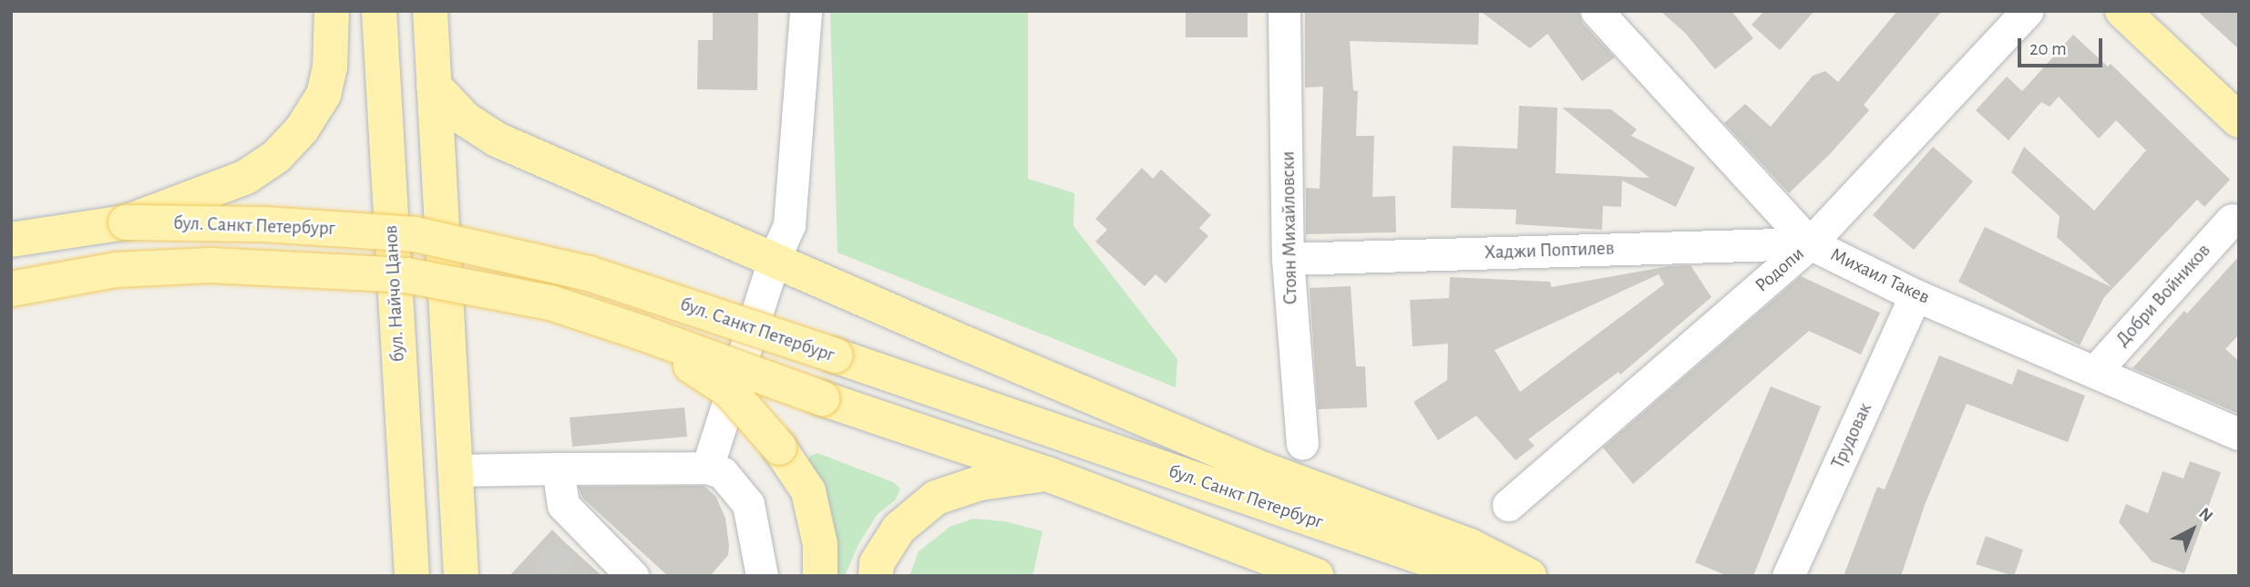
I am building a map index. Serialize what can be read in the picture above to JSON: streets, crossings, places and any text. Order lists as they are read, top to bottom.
{
  "streets": {
    "main road": ["бул. Санкт Петербург", "бул. Найчо Цанов"],
    "street": [
      "Стоян Михайловски",
      "Хаджи Поптилев",
      "Родопи",
      "Михаил Такев",
      "Добри Войников",
      "Трудовак"
    ]
  },
  "crossings": [
    ["Стоян Михайловски", "Хаджи Поптилев"],
    ["Хаджи Поптилев", "Родопи"],
    ["Хаджи Поптилев", "Михаил Такев"],
    ["Родопи", "Михаил Такев"],
    ["Михаил Такев", "Добри Войников"],
    ["Михаил Такев", "Трудовак"]
  ],
  "scale_bar": "20 m",
  "north": "top right"
}
